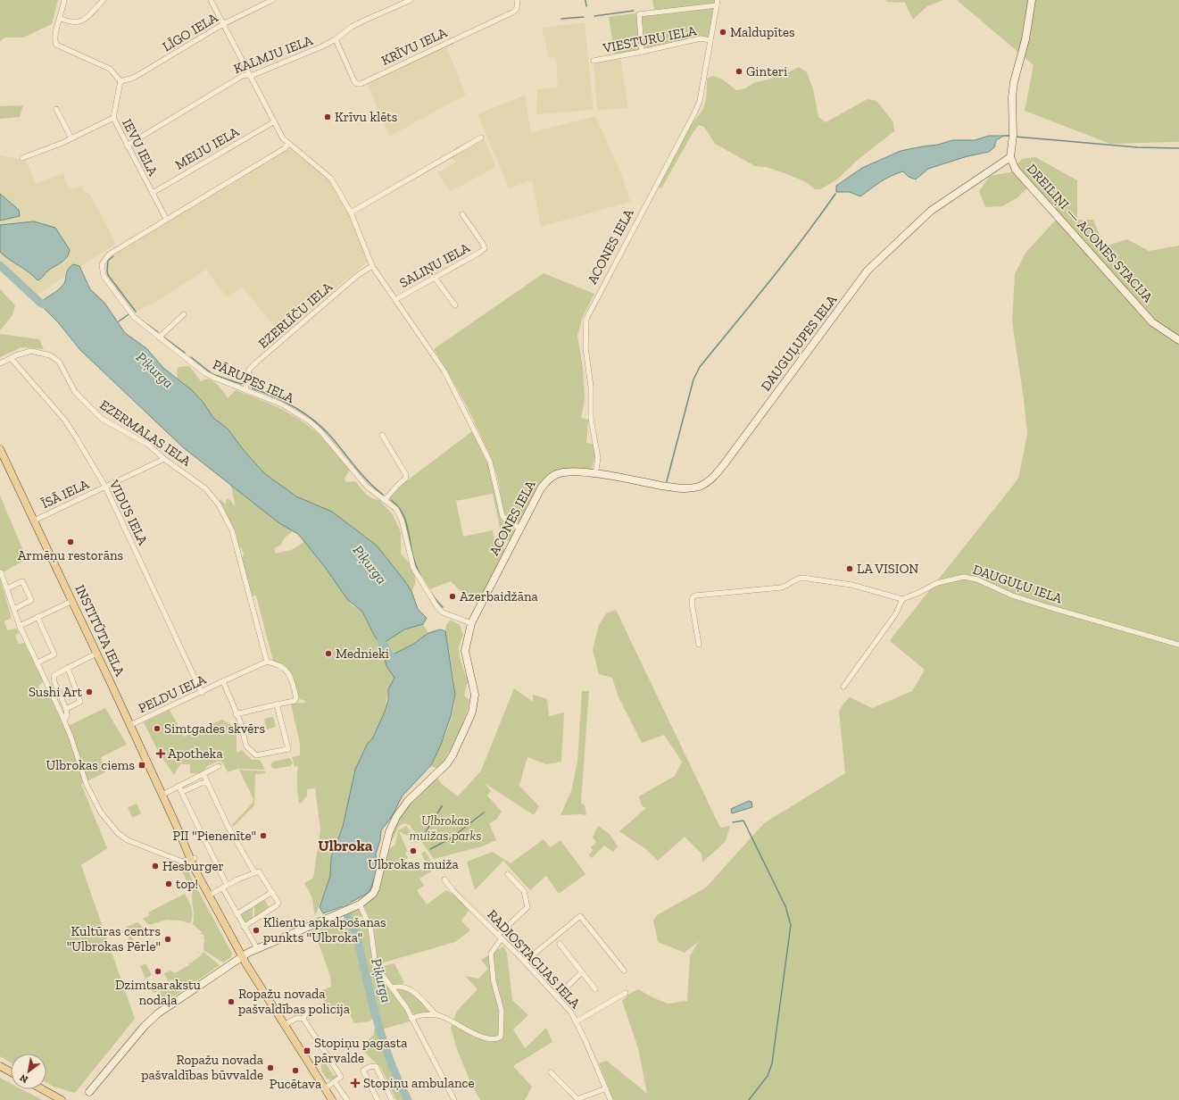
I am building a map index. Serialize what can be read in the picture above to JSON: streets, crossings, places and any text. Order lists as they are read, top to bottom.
{
  "streets": {
    "main road": ["INSTITŪTA IELA"],
    "street": [
      "LĪGO IELA",
      "VIESTURU IELA",
      "KRĪVU IELA",
      "KALMJU IELA",
      "IEVU IELA",
      "MEIJU IELA",
      "DREILIŅI — ACONES STACIJA",
      "ACONES IELA",
      "SALIŅU IELA",
      "EZERLĪČU IELA",
      "DAUGUĻUPES IELA",
      "PĀRUPES IELA",
      "EZERMALAS IELA",
      "ĪSĀ IELA",
      "VIDUS IELA",
      "DAUGUĻU IELA",
      "PELDU IELA",
      "RADIOSTACIJAS IELA"
    ]
  },
  "crossings": [
    ["LĪGO IELA", "IEVU IELA"],
    ["VIESTURU IELA", "ACONES IELA"],
    ["KRĪVU IELA", "KALMJU IELA"],
    ["KALMJU IELA", "IEVU IELA"],
    ["IEVU IELA", "MEIJU IELA"],
    ["IEVU IELA", "PĀRUPES IELA"],
    ["DREILIŅI — ACONES STACIJA", "DAUGUĻUPES IELA"],
    ["ACONES IELA", "DAUGUĻUPES IELA"],
    ["ACONES IELA", "PĀRUPES IELA"],
    ["ACONES IELA", "INSTITŪTA IELA"],
    ["EZERLĪČU IELA", "PĀRUPES IELA"],
    ["EZERMALAS IELA", "ĪSĀ IELA"],
    ["EZERMALAS IELA", "VIDUS IELA"],
    ["EZERMALAS IELA", "PELDU IELA"],
    ["ĪSĀ IELA", "VIDUS IELA"],
    ["ĪSĀ IELA", "INSTITŪTA IELA"],
    ["VIDUS IELA", "PELDU IELA"],
    ["INSTITŪTA IELA", "PELDU IELA"]
  ],
  "districts": ["Ulbroka"],
  "water": ["Piķurga"],
  "parks": ["Ulbrokas muižas parks"],
  "places": {
    "other": [
      "Maldupītes",
      "Ginteri",
      "Krīvu klēts",
      "Armēņu restorāns",
      "LA VISION",
      "Azerbaidžāna",
      "Mednieki",
      "Sushi Art",
      "Simtgades skvērs",
      "PII \"Pienenīte\"",
      "Ulbrokas muiža",
      "Hesburger",
      "top!",
      "Klientu apkalpošanas punkts \"Ulbroka\"",
      "Kultūras centrs \"Ulbrokas Pērle\"",
      "Dzimtsarakstu nodaļa",
      "Ropažu novada pašvaldības policija",
      "Ropažu novada pašvaldības būvvalde",
      "Pucētava"
    ],
    "health": ["Apotheka", "Stopiņu ambulance"],
    "transit": ["Ulbrokas ciems", "Stopiņu pagasta pārvalde"]
  },
  "north": "bottom left"
}
